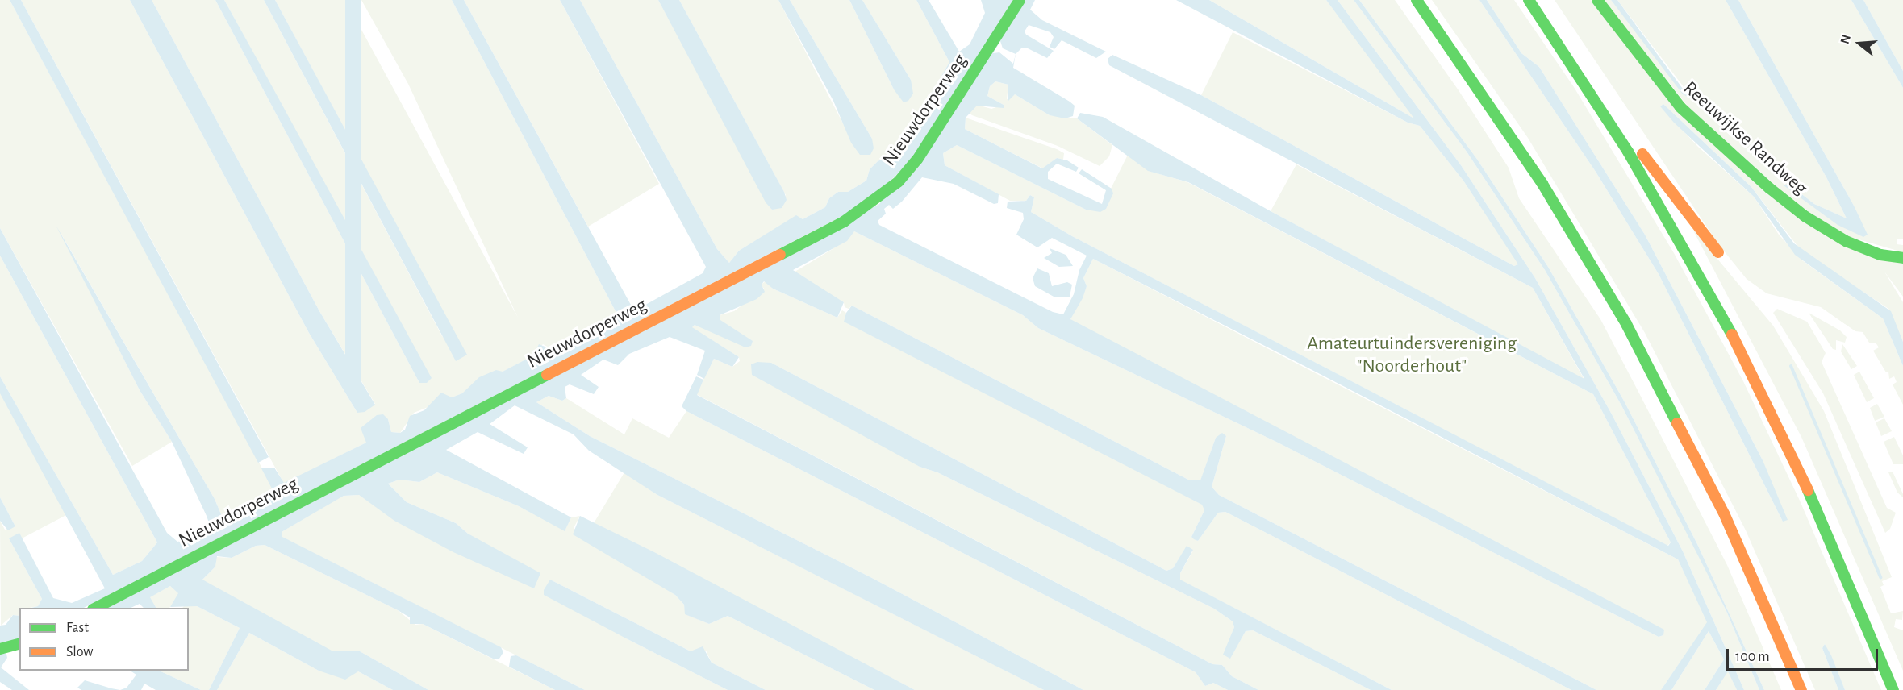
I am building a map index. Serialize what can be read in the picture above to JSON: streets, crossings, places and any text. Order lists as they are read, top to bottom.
{
  "streets": {
    "main road": ["Nieuwdorperweg", "Reeuwijkse Randweg"]
  },
  "parks": ["Amateurtuindersvereniging \"Noorderhout\""],
  "legend": ["Fast", "Slow"],
  "scale_bar": "100 m",
  "north": "left"
}
